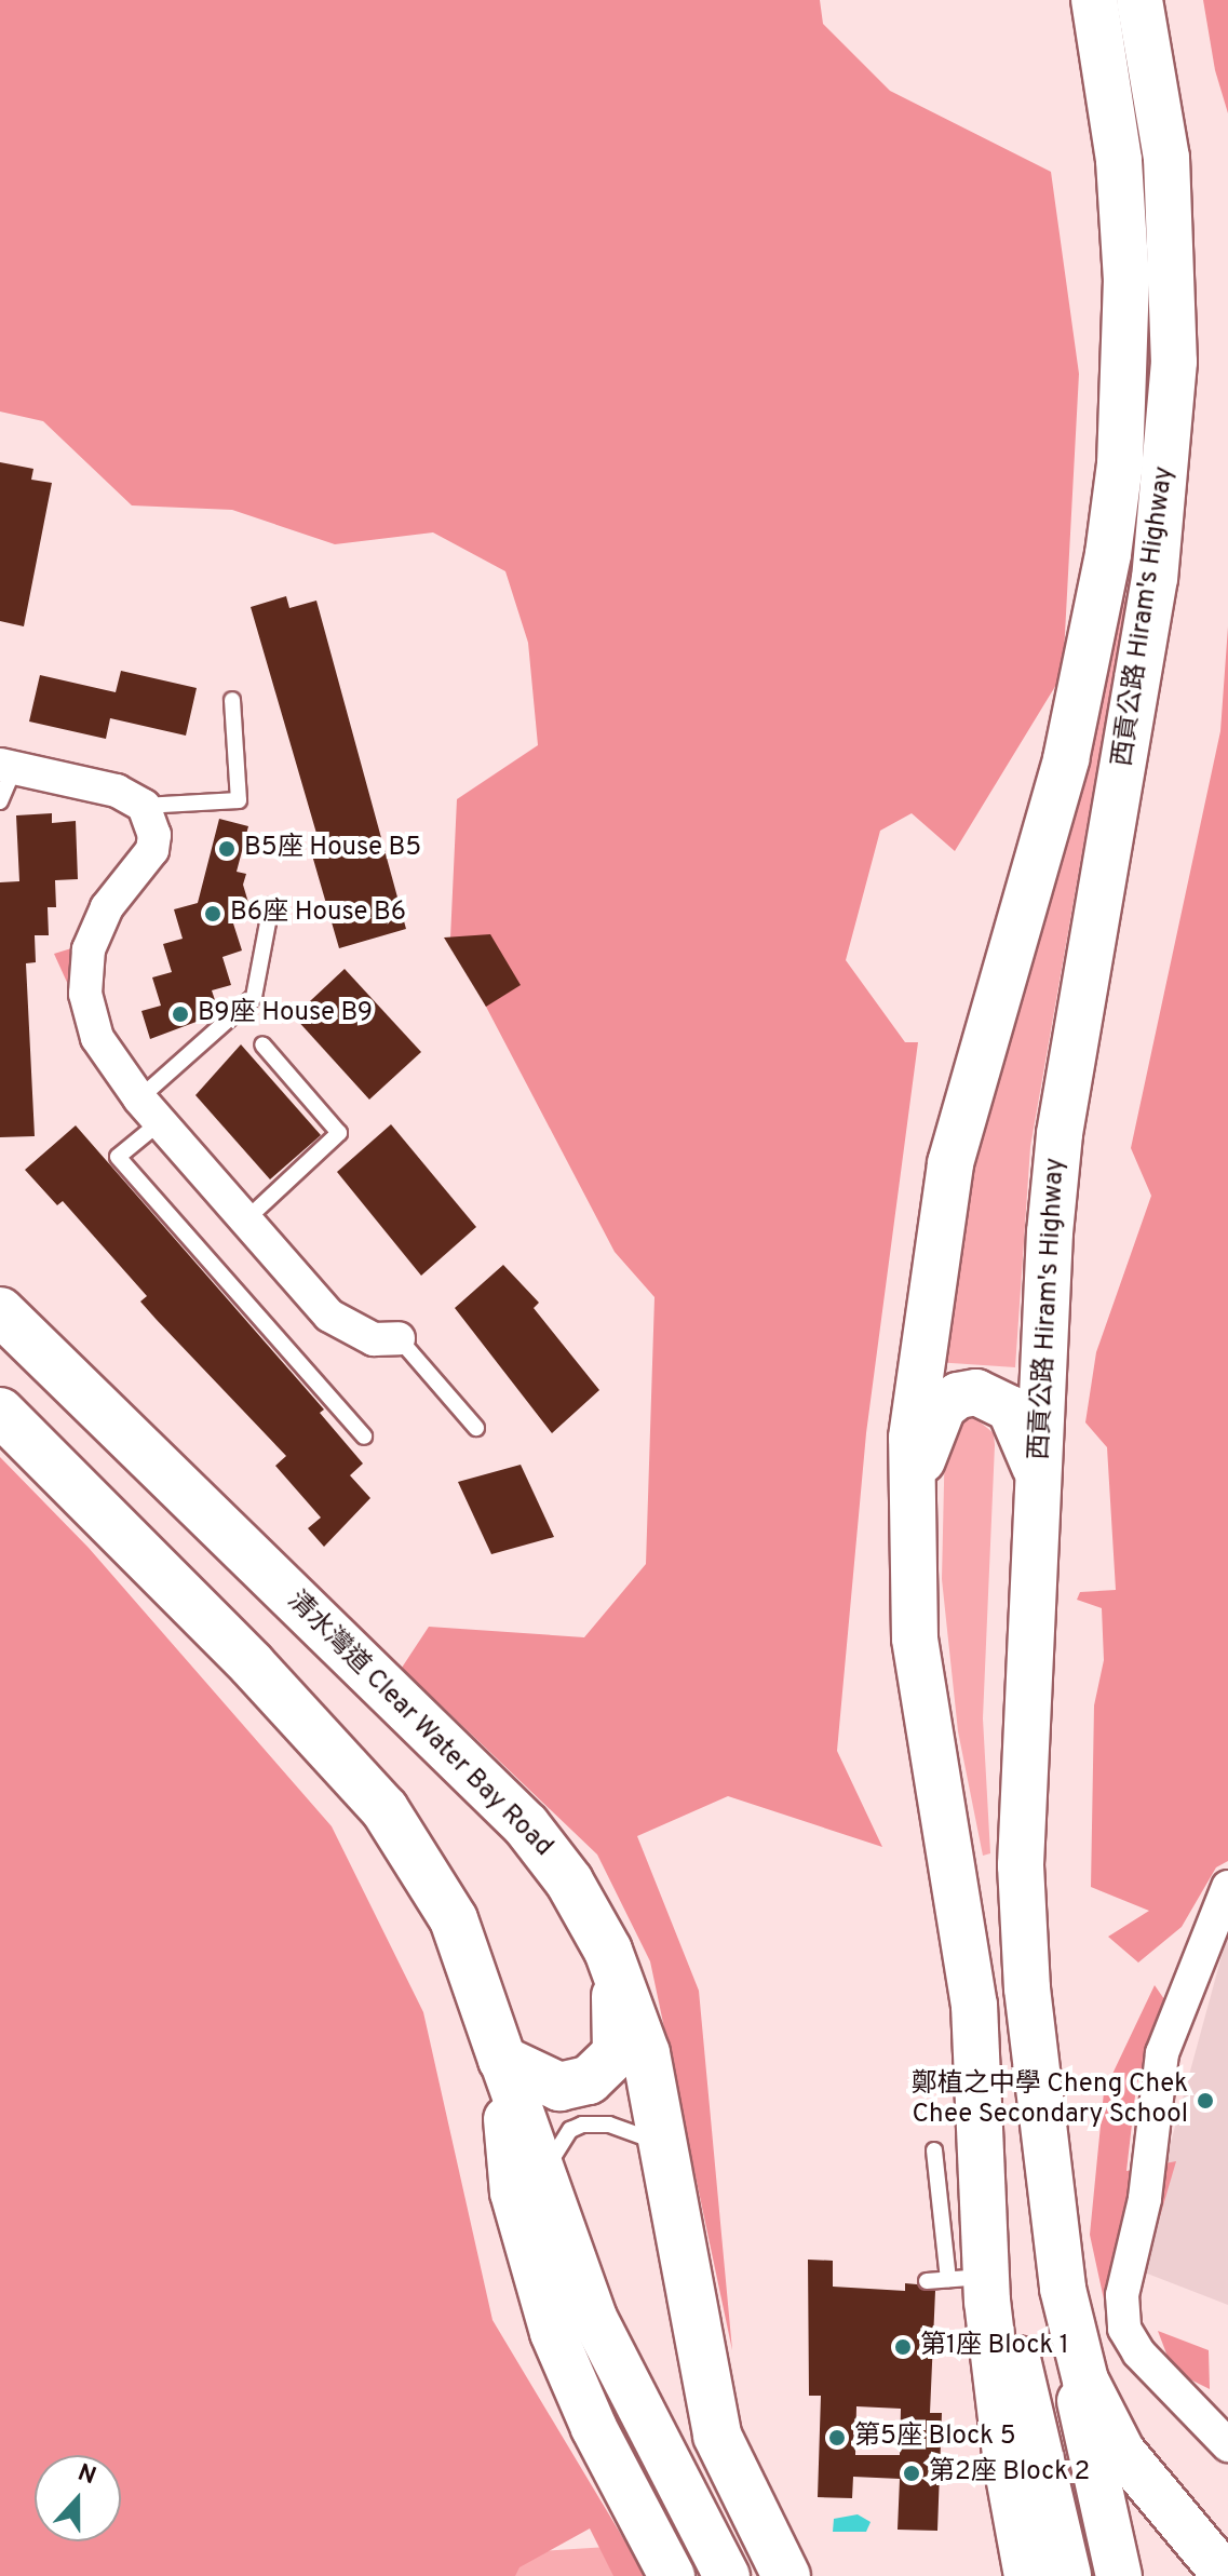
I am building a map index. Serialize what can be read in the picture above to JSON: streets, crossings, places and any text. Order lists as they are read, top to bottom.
{
  "streets": {
    "main road": ["西貢公路 Hiram's Highway", "清水灣道 Clear Water Bay Road"]
  },
  "places": [
    "B5座 House B5",
    "B6座 House B6",
    "B9座 House B9",
    "鄭植之中學 Cheng Chek Chee Secondary School",
    "第1座 Block 1",
    "第5座 Block 5",
    "第2座 Block 2"
  ],
  "north": "top"
}
